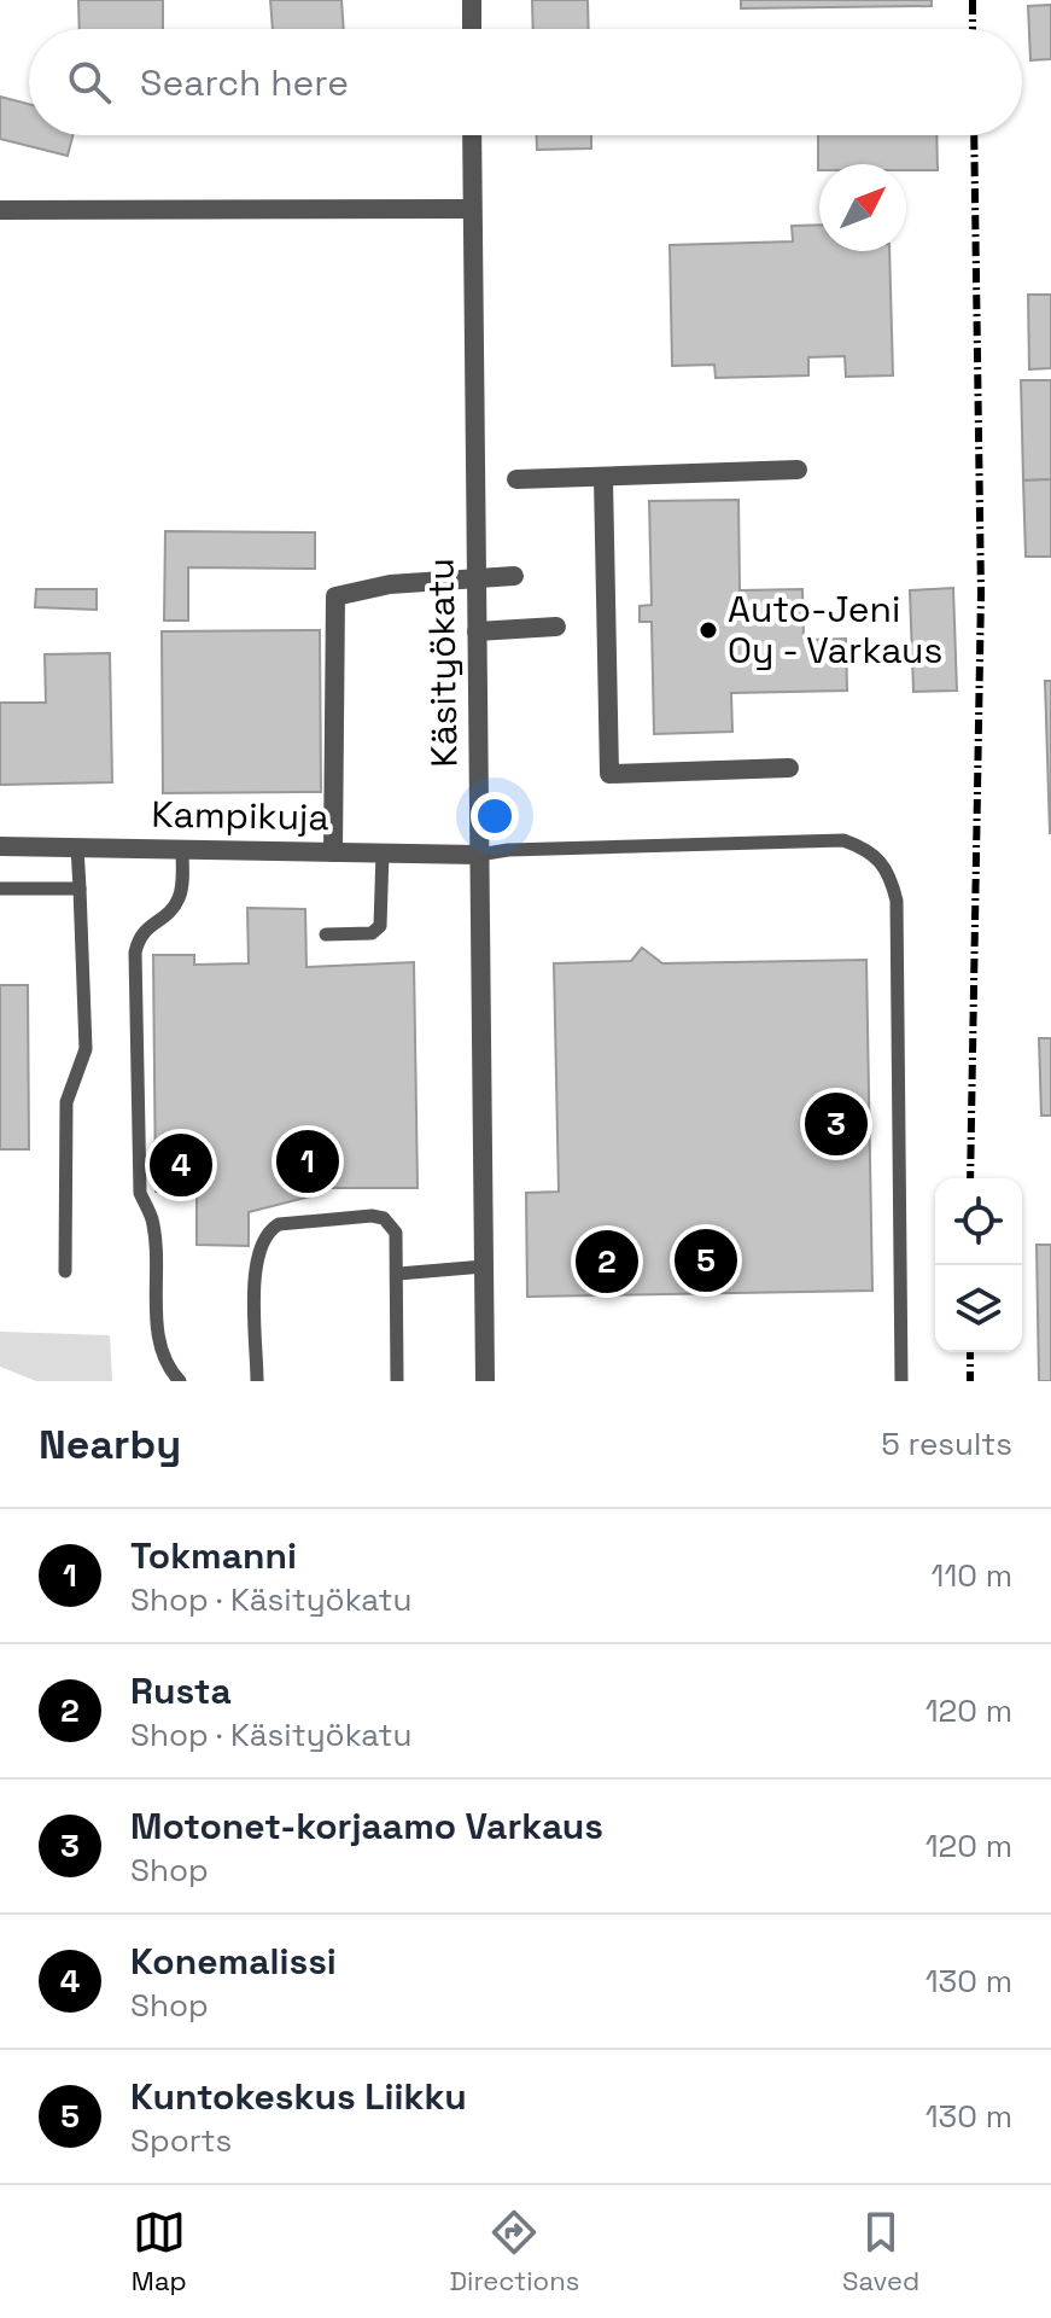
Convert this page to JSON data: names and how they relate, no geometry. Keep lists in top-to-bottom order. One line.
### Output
{"streets":{"street":["Käsityökatu","Kampikuja"]},"crossings":[["Käsityökatu","Kampikuja"]],"places":["Auto-Jeni Oy - Varkaus"],"north":"top right","page":{"search":"Search here","pins":["3","1","4","5","2"],"heading":["Nearby","5 results"],"list":[{"mark":"1","name":"Tokmanni","note":"Shop · Käsityökatu","value":"110 m"},{"mark":"2","name":"Rusta","note":"Shop · Käsityökatu","value":"120 m"},{"mark":"3","name":"Motonet-korjaamo Varkaus","note":"Shop","value":"120 m"},{"mark":"4","name":"Konemalissi","note":"Shop","value":"130 m"},{"mark":"5","name":"Kuntokeskus Liikku","note":"Sports","value":"130 m"}],"nav":["Map","Directions","Saved"]}}
